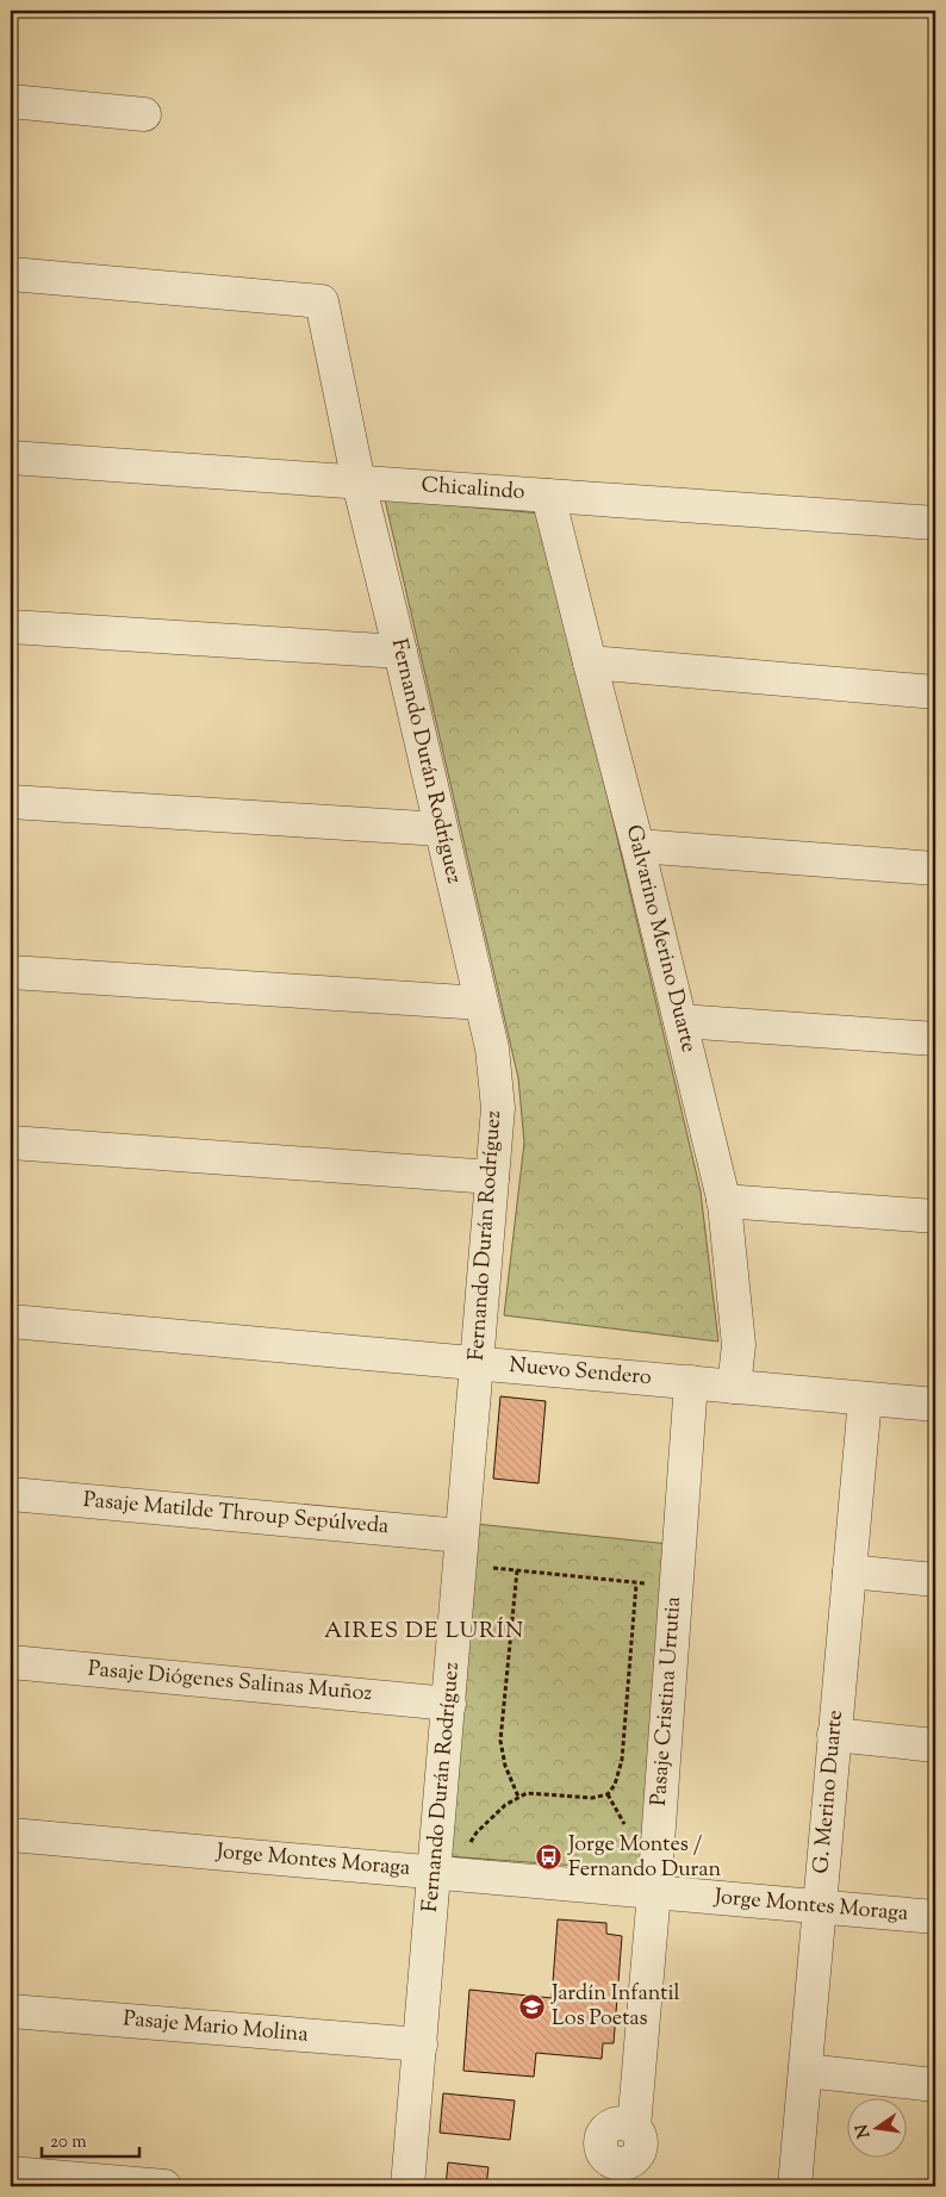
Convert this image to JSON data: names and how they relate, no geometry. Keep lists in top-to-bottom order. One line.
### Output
{"streets":{"street":["Chicalindo","Fernando Durán Rodríguez","Galvarino Merino Duarte","Nuevo Sendero","Pasaje Matilde Throup Sepúlveda","Pasaje Diógenes Salinas Muñoz","Pasaje Cristina Urrutia","G. Merino Duarte","Jorge Montes Moraga","Pasaje Mario Molina"]},"crossings":[["Chicalindo","Fernando Durán Rodríguez"],["Chicalindo","Galvarino Merino Duarte"],["Fernando Durán Rodríguez","Nuevo Sendero"],["Fernando Durán Rodríguez","Pasaje Matilde Throup Sepúlveda"],["Fernando Durán Rodríguez","Pasaje Diógenes Salinas Muñoz"],["Fernando Durán Rodríguez","Jorge Montes Moraga"],["Fernando Durán Rodríguez","Pasaje Mario Molina"],["Galvarino Merino Duarte","Nuevo Sendero"],["Nuevo Sendero","Pasaje Cristina Urrutia"],["Nuevo Sendero","G. Merino Duarte"],["Pasaje Cristina Urrutia","Jorge Montes Moraga"],["G. Merino Duarte","Jorge Montes Moraga"]],"districts":["AIRES DE LURÍN"],"places":{"bus stop":["Jorge Montes / Fernando Duran"],"school or university":["Jardín Infantil Los Poetas"]},"scale_bar":"20 m","north":"left"}
